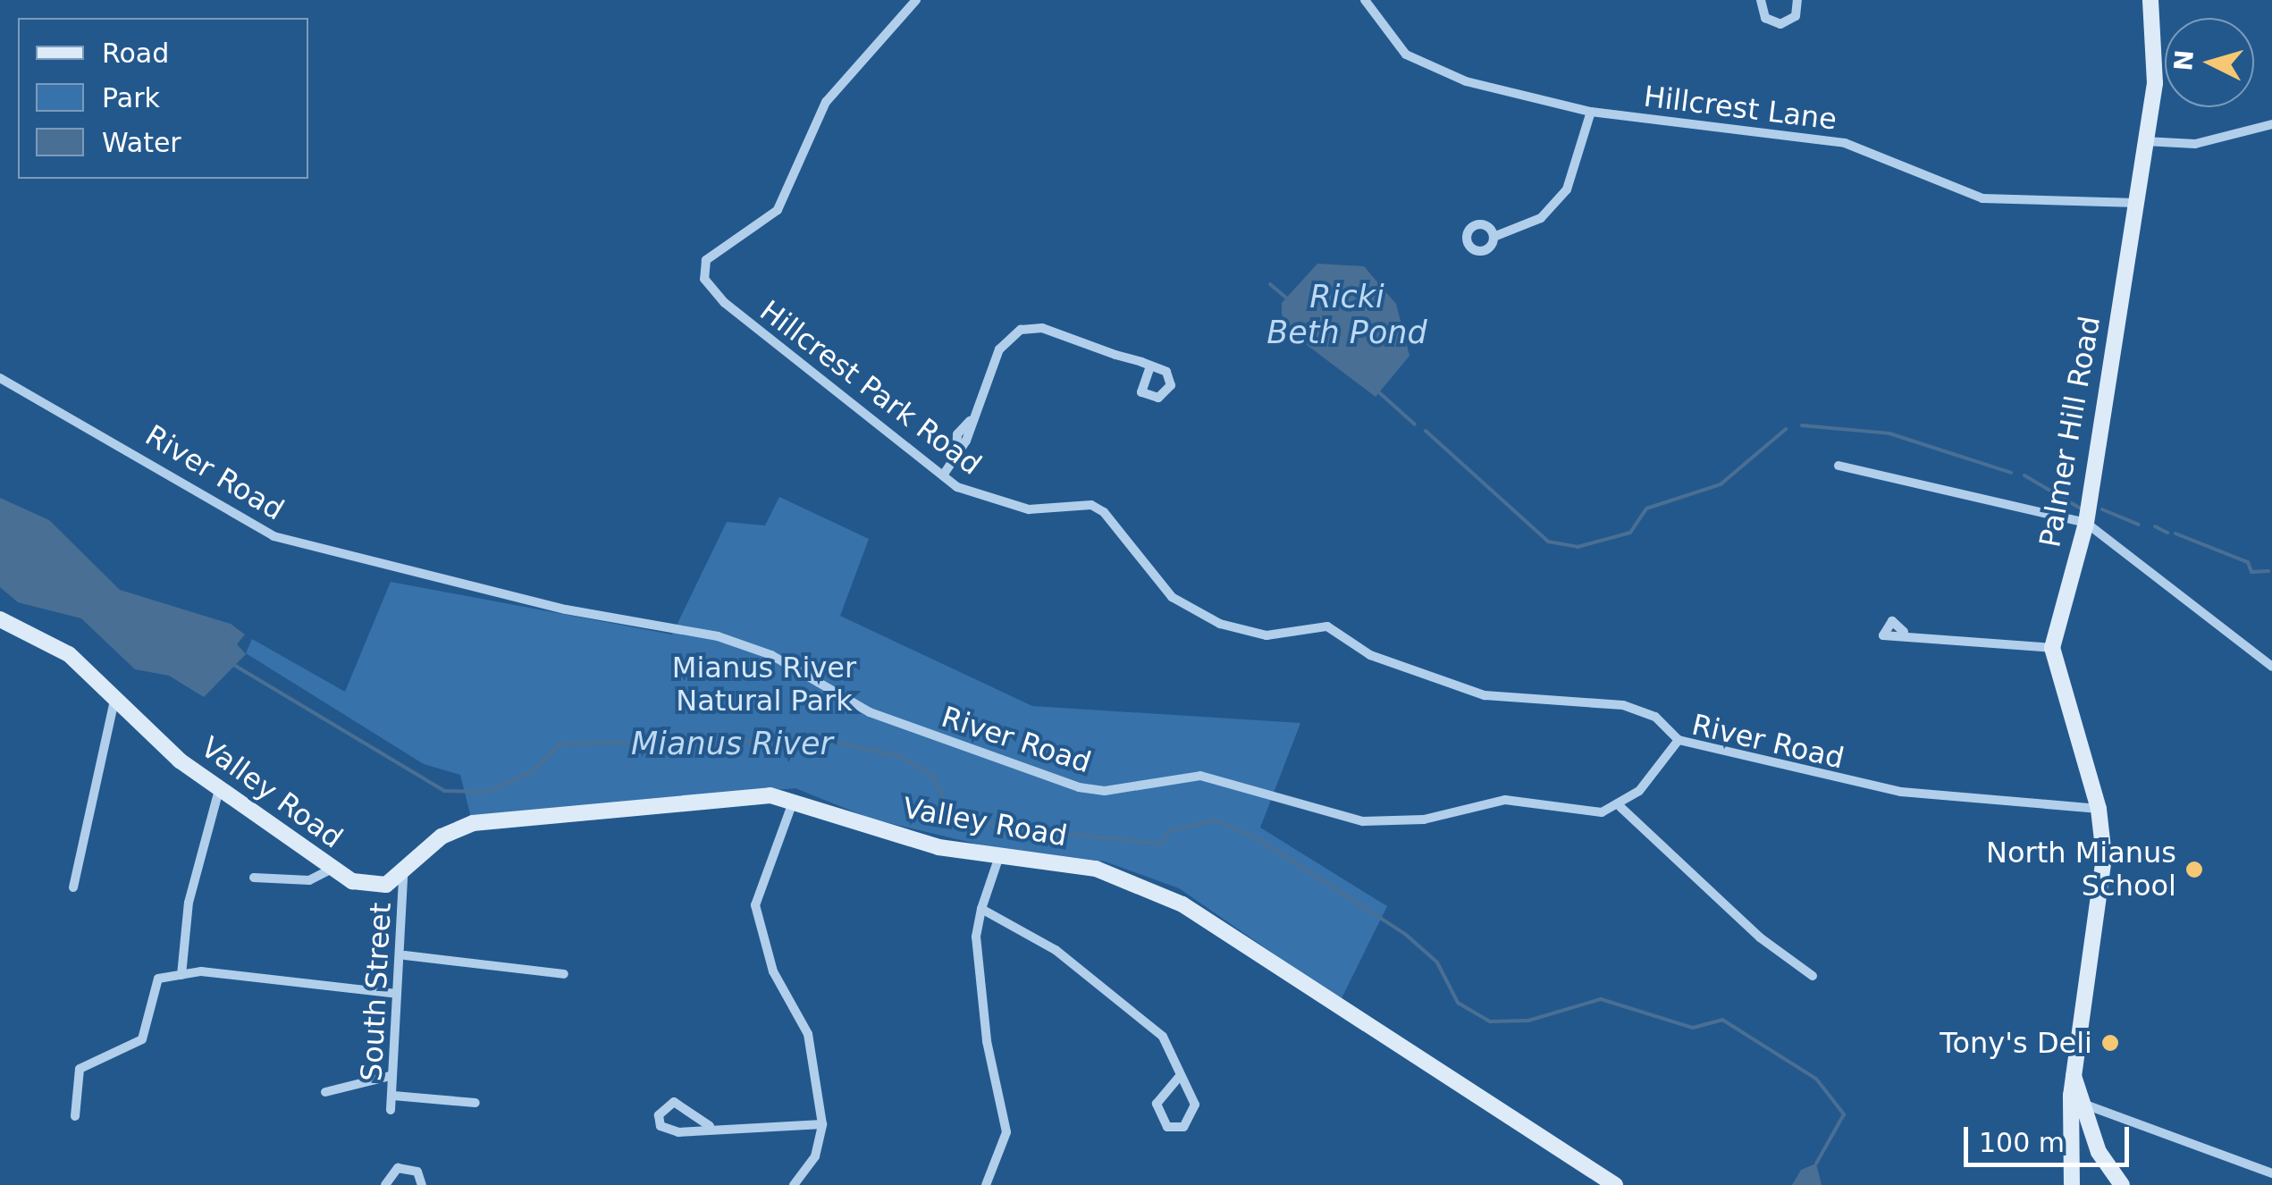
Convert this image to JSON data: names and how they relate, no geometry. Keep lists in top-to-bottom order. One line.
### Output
{"streets":{"street":["Hillcrest Lane","Hillcrest Park Road","Palmer Hill Road","River Road","Valley Road","South Street"]},"crossings":[["Hillcrest Lane","Palmer Hill Road"],["Hillcrest Park Road","River Road"],["Valley Road","South Street"]],"water":["Ricki Beth Pond","Mianus River"],"parks":["Mianus River Natural Park"],"places":["North Mianus School","Tony's Deli"],"legend":["Road","Park","Water"],"scale_bar":"100 m","north":"left"}
